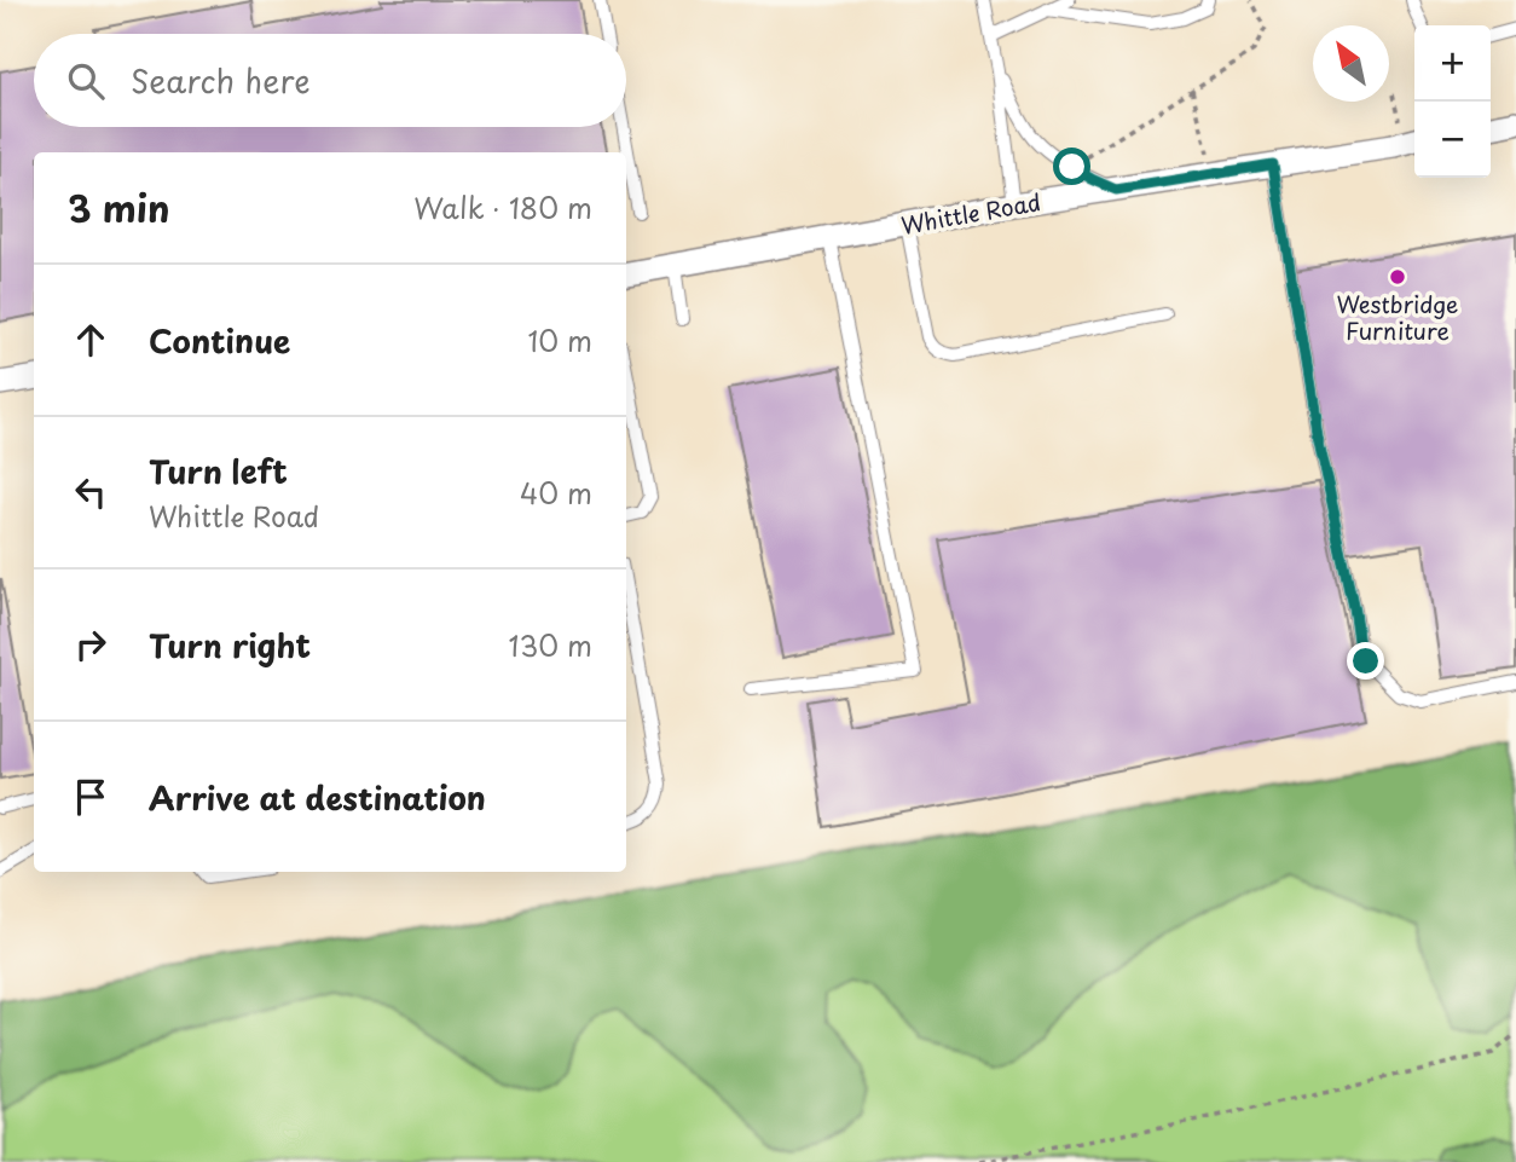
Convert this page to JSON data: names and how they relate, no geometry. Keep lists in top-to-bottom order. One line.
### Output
{"streets":{"street":["Whittle Road"]},"places":["Westbridge Furniture"],"north":"top left","page":{"map_buttons":["+","−"],"search":"Search here","heading":["3 min","Walk · 180 m"],"list":[["Continue","10 m"],["Turn left","Whittle Road","40 m"],["Turn right","130 m"],"Arrive at destination"]}}
